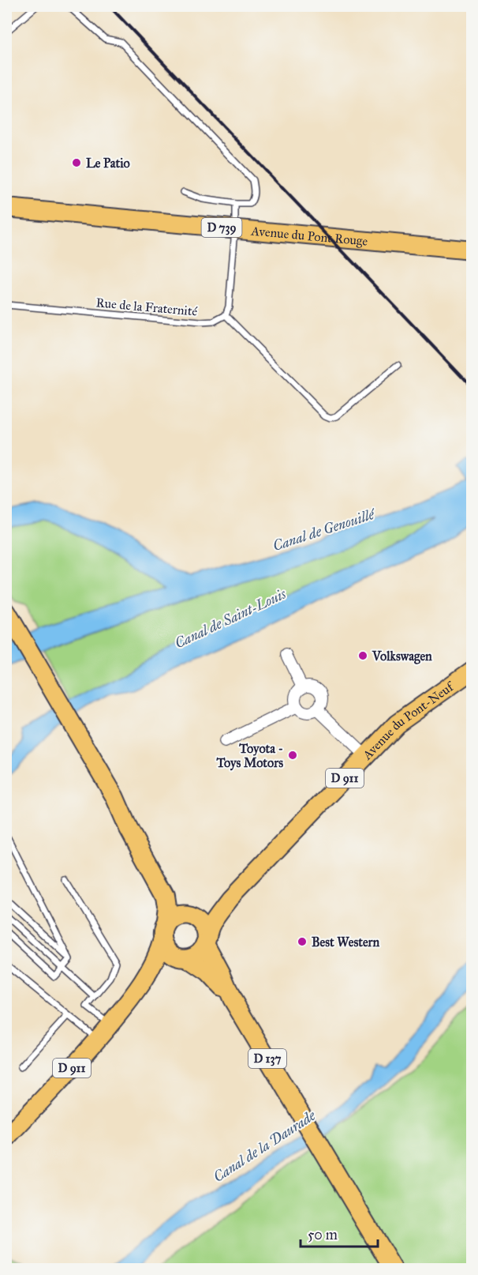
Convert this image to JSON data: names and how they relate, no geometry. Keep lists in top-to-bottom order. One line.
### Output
{"streets":{"main road":["D 739","Avenue du Pont Rouge","Avenue du Pont-Neuf","D 911","D 137"],"lane":["Rue de la Fraternité"]},"crossings":[["Avenue du Pont-Neuf","D 911"],["D 911","D 137"]],"water":["Canal de Genouillé","Canal de Saint-Louis","Canal de la Daurade"],"places":["Le Patio","Volkswagen","Toyota - Toys Motors","Best Western"],"scale_bar":"50 m"}
